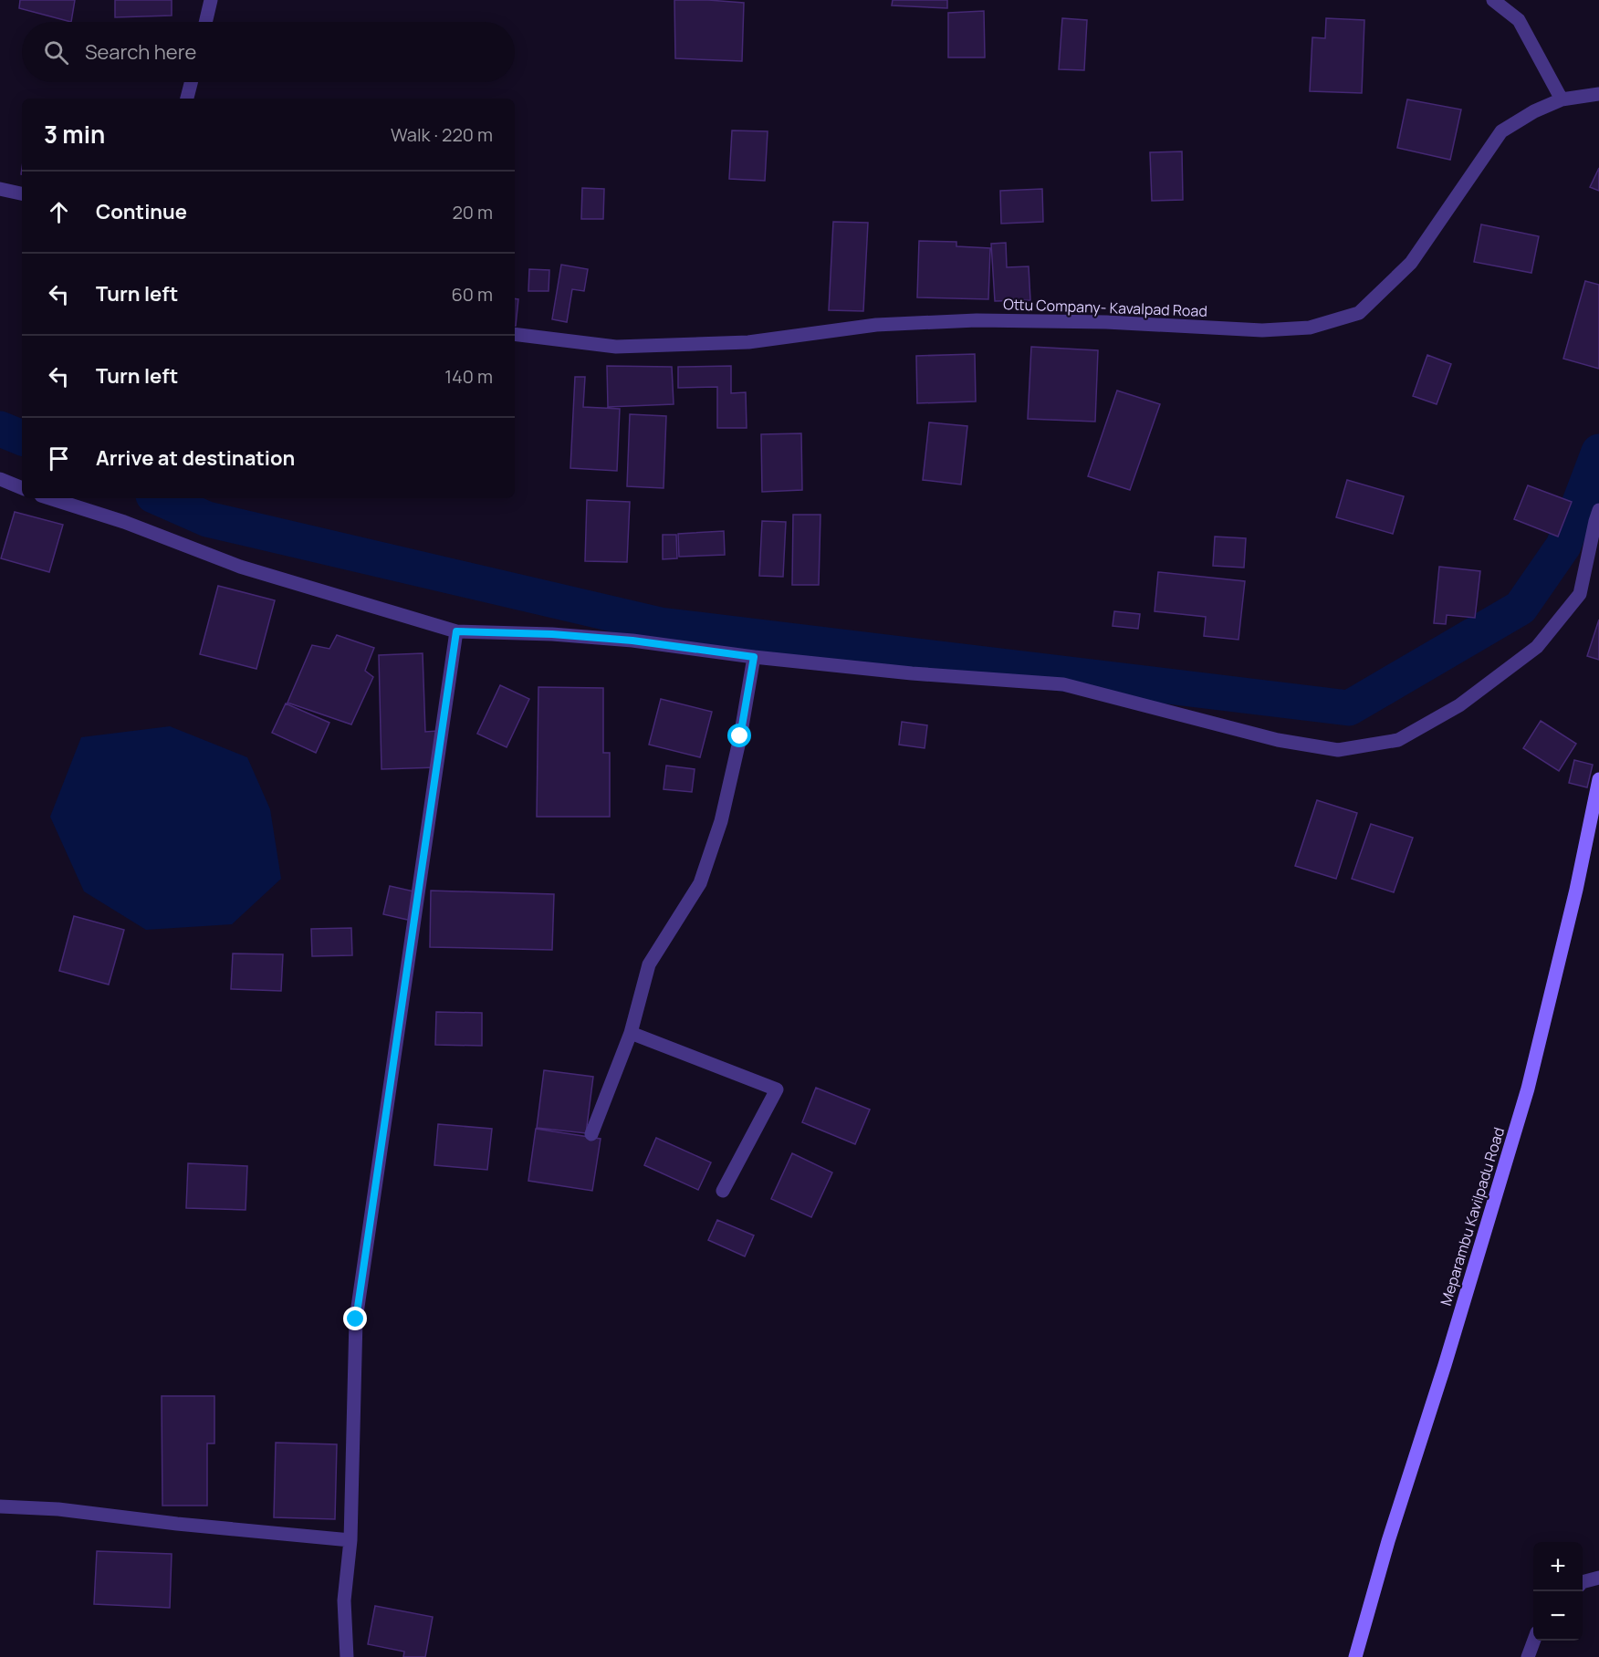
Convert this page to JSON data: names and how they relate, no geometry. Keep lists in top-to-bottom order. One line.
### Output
{"streets":{"main road":["Meparambu Kavilpadu Road"],"street":["Ottu Company- Kavalpad Road"]},"page":{"search":"Search here","heading":["3 min","Walk · 220 m"],"list":[["Continue","20 m"],["Turn left","60 m"],["Turn left","140 m"],"Arrive at destination"],"map_buttons":["+","−"]}}
